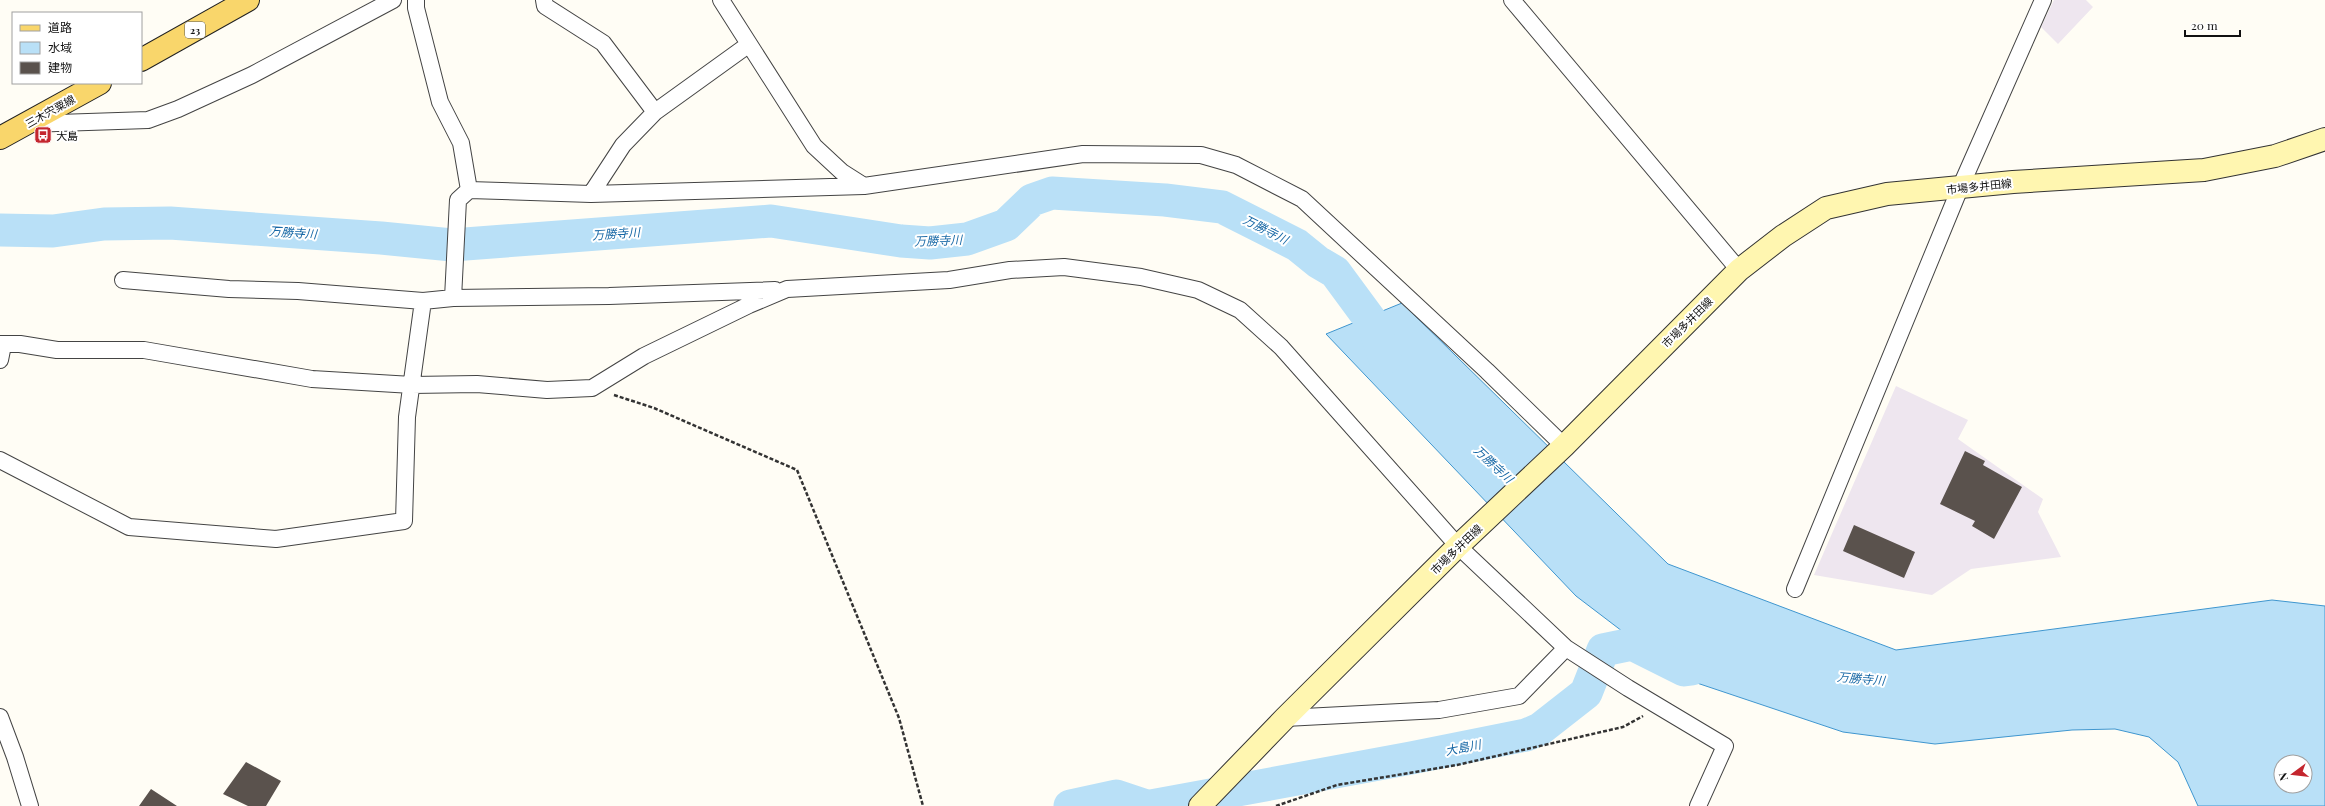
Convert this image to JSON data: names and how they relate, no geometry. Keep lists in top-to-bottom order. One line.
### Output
{"streets":{"main road":["23","三木宍粟線","市場多井田線"]},"water":["万勝寺川","大島川"],"places":{"bus stop":["大島"]},"legend":["道路","水域","建物"],"scale_bar":"20 m","north":"left"}
